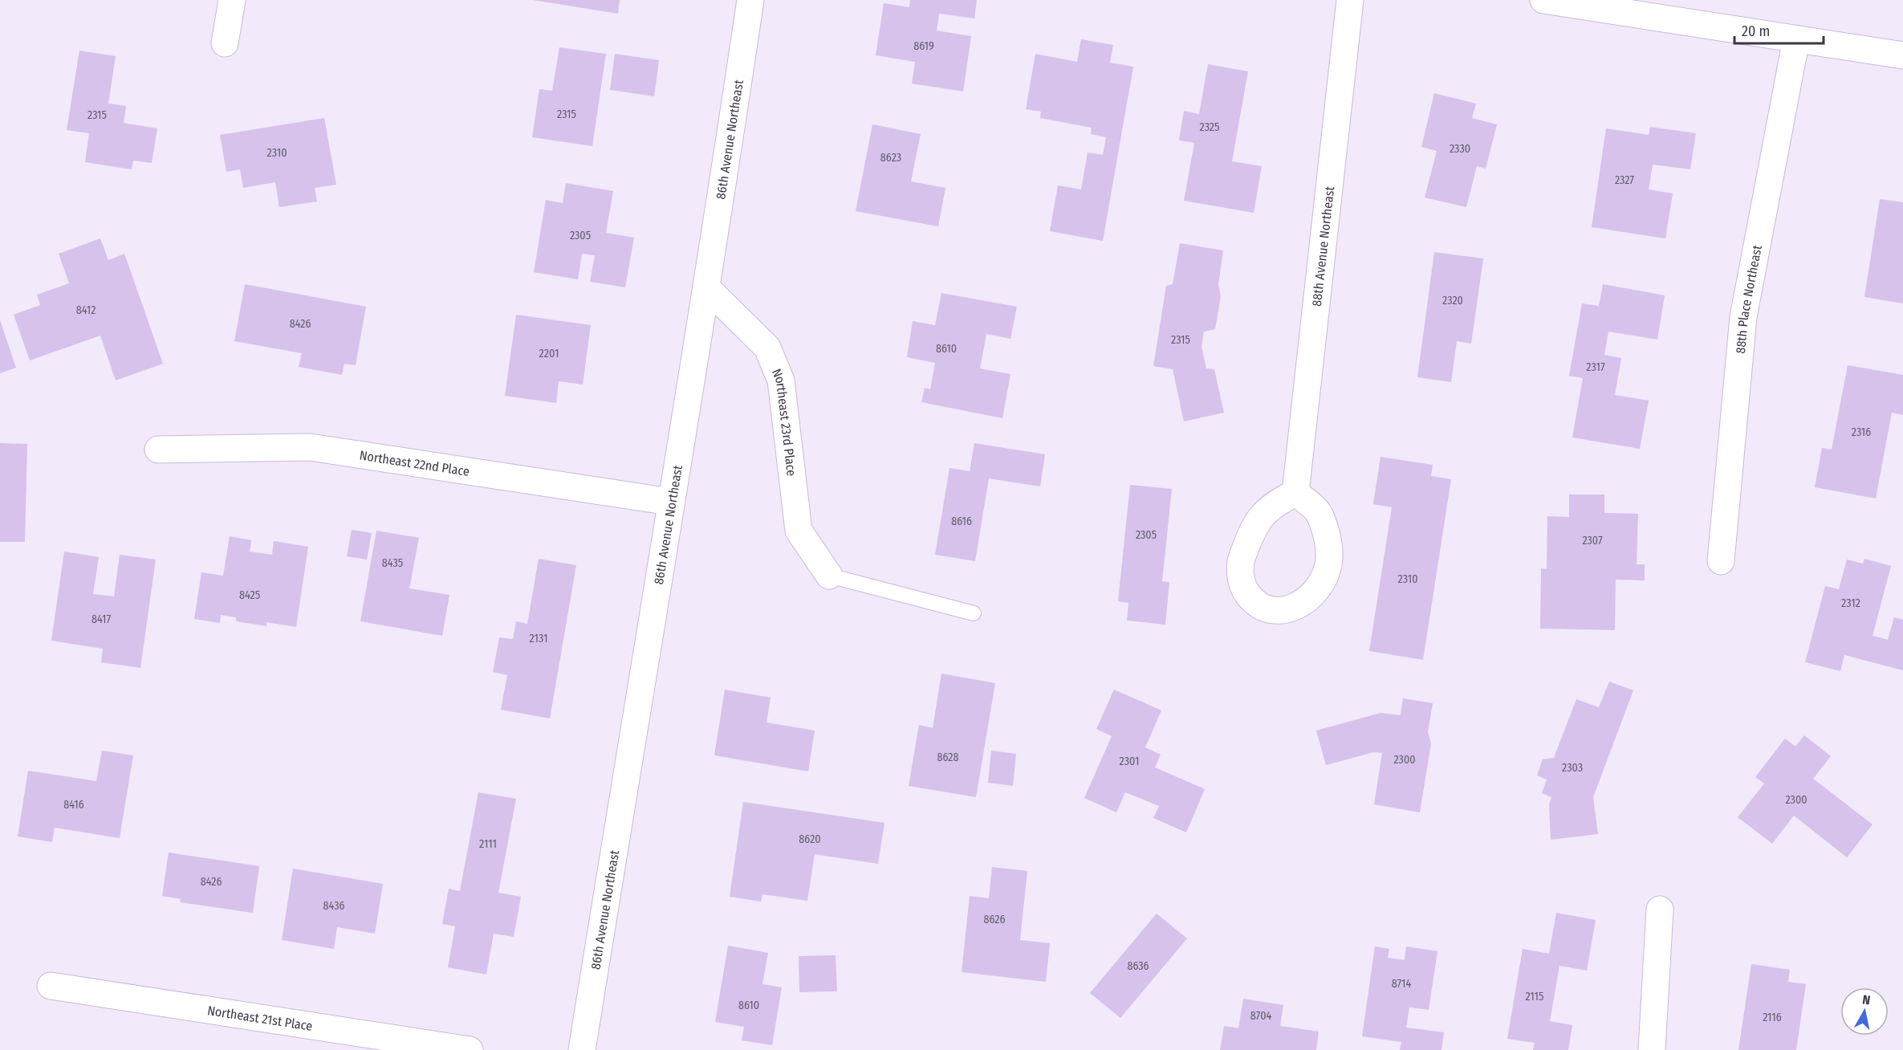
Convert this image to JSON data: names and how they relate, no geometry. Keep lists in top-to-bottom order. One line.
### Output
{"streets":{"street":["86th Avenue Northeast","88th Avenue Northeast","88th Place Northeast","Northeast 23rd Place","Northeast 22nd Place","Northeast 21st Place"]},"crossings":[["86th Avenue Northeast","Northeast 23rd Place"],["86th Avenue Northeast","Northeast 22nd Place"]],"house_numbers":["8619","2315","2315","2325","2330","2310","8623","2327","2305","2320","8412","8426","2315","8610","2201","2317","2316","8616","2305","2307","8435","2310","8425","2312","8417","2131","8628","2300","2301","2303","2300","8416","8620","2111","8426","8436","8626","8636","8714","2115","8610","8704","2116"],"scale_bar":"20 m","north":"top"}
